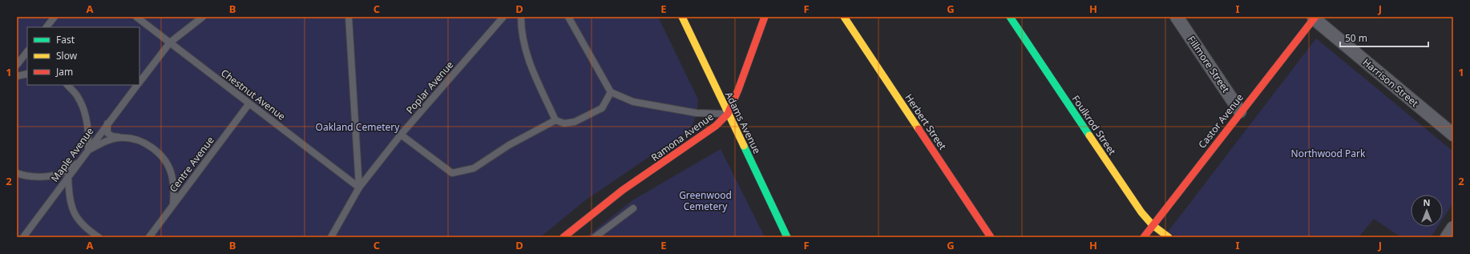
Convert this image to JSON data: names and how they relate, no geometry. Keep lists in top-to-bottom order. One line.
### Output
{"streets":{"street":["Fillmore Street","Harrison Street","Castor Avenue","Herbert Street","Adams Avenue","Foulkrod Street","Ramona Avenue"],"lane":["Poplar Avenue","Chestnut Avenue","Maple Avenue","Centre Avenue"]},"crossings":[["Fillmore Street","Castor Avenue"],["Harrison Street","Castor Avenue"],["Poplar Avenue","Chestnut Avenue"],["Chestnut Avenue","Maple Avenue"],["Chestnut Avenue","Centre Avenue"],["Castor Avenue","Foulkrod Street"],["Adams Avenue","Ramona Avenue"]],"parks":["Oakland Cemetery","Northwood Park","Greenwood Cemetery"],"legend":["Fast","Slow","Jam"],"scale_bar":"50 m","north":"top","grid":{"columns":["A","B","C","D","E","F","G","H","I","J"],"rows":["1","2"]}}
